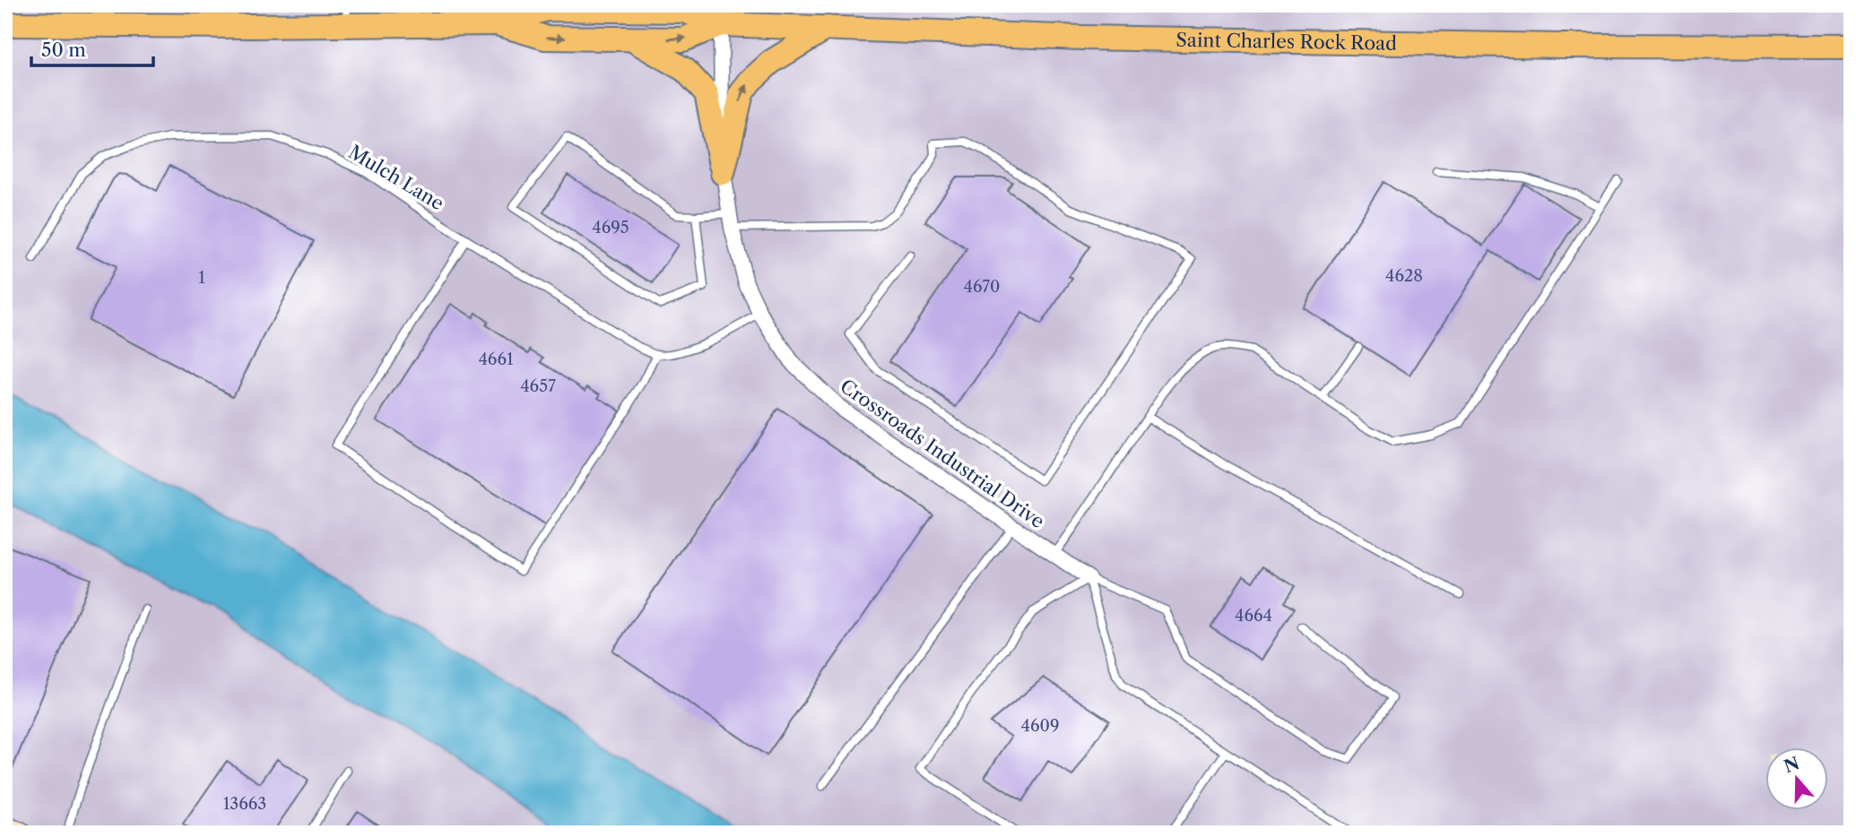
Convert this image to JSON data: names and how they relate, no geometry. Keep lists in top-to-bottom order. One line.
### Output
{"streets":{"main road":["Saint Charles Rock Road"],"street":["Crossroads Industrial Drive"],"lane":["Mulch Lane"]},"crossings":[["Saint Charles Rock Road","Crossroads Industrial Drive"]],"house_numbers":["4695","4628","1","4670","4661","4657","4664","4609","13663"],"scale_bar":"50 m","north":"top"}
